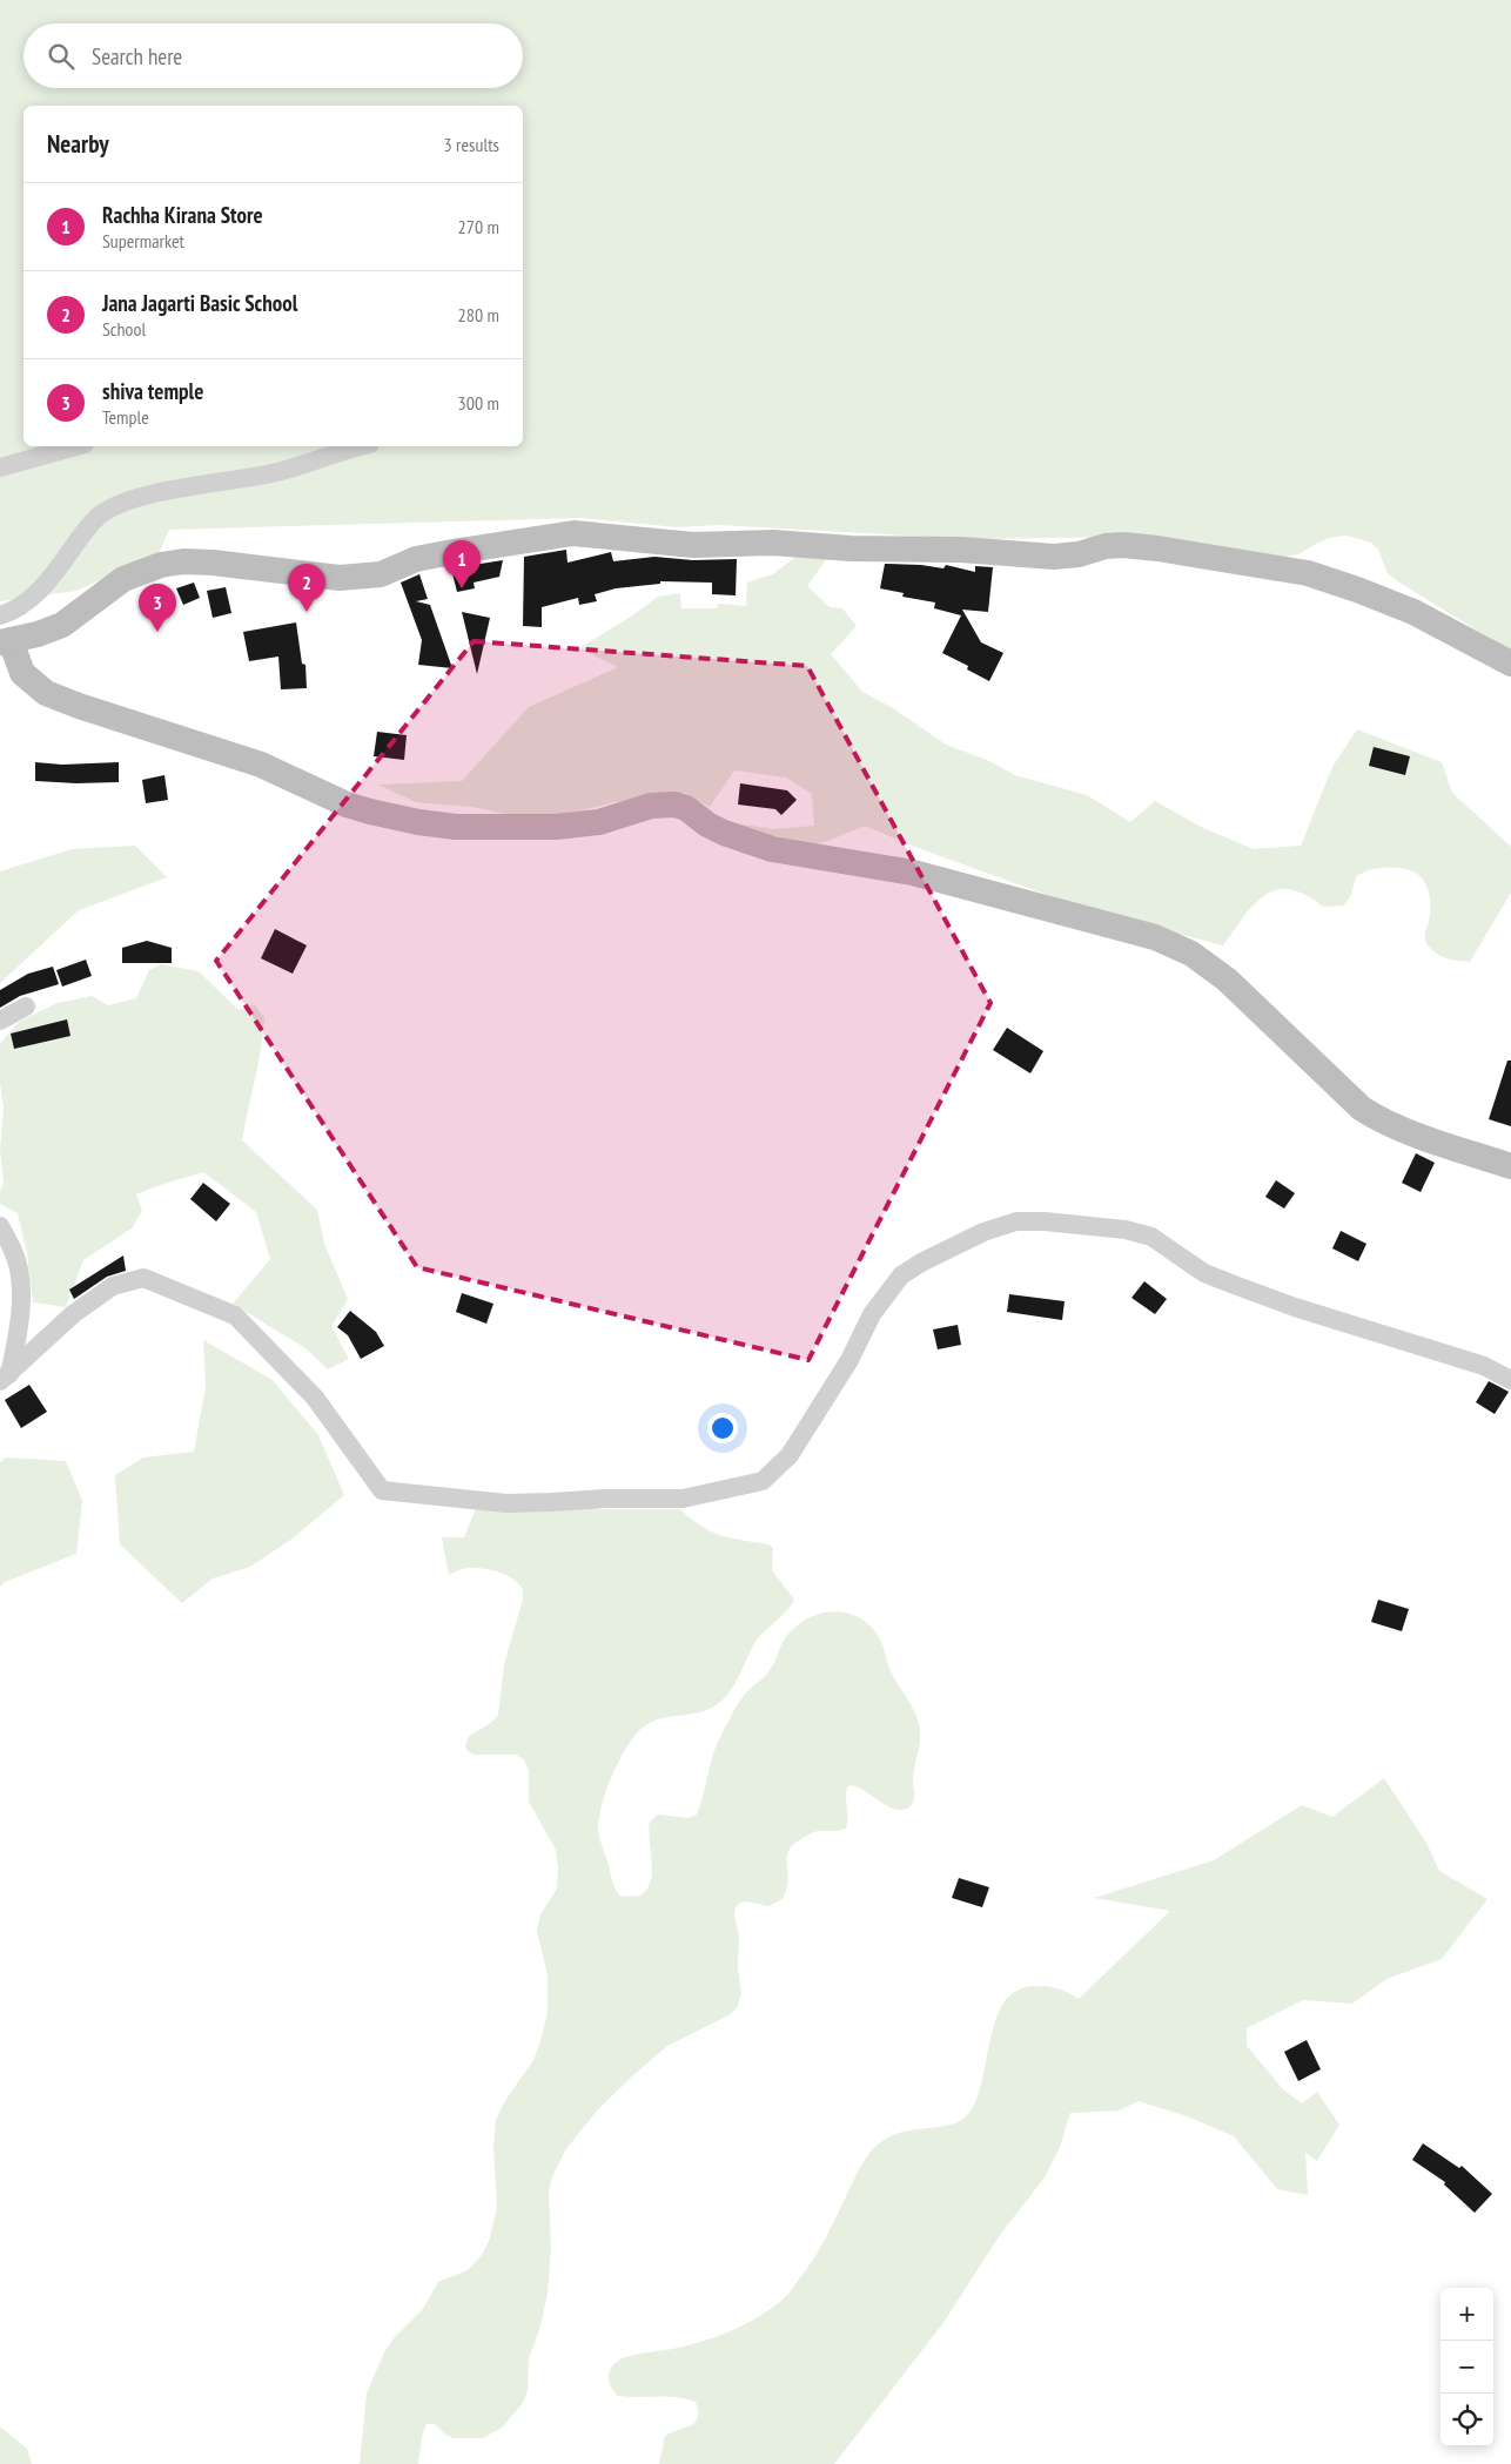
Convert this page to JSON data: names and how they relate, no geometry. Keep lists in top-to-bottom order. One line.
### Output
{"page":{"search":"Search here","heading":["Nearby","3 results"],"list":[{"mark":"1","name":"Rachha Kirana Store","note":"Supermarket","value":"270 m"},{"mark":"2","name":"Jana Jagarti Basic School","note":"School","value":"280 m"},{"mark":"3","name":"shiva temple","note":"Temple","value":"300 m"}],"pins":["1","2","3"],"map_buttons":["+","−"]}}
